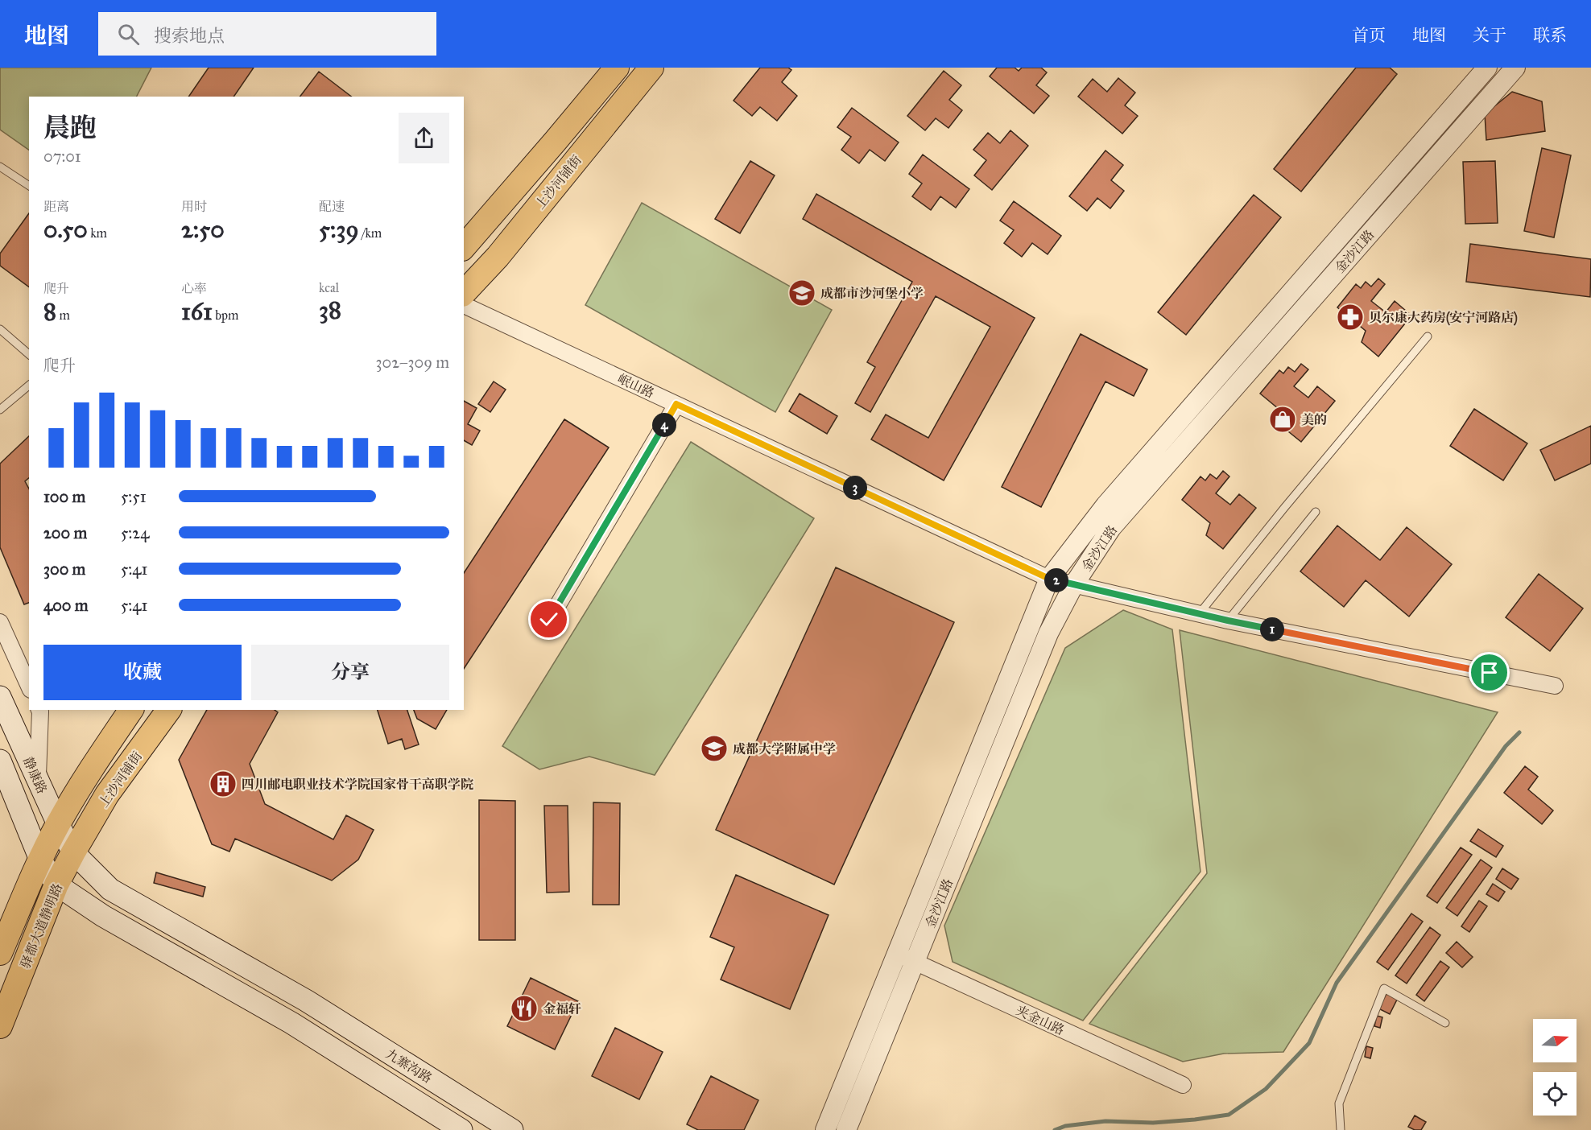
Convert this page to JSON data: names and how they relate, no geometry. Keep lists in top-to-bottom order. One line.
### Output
{"streets":{"main road":["上沙河铺街","静康路","驿都大道静明路","九寨沟路"],"street":["金沙江路","岷山路","夹金山路"]},"crossings":[["上沙河铺街","静康路"],["上沙河铺街","驿都大道静明路"],["金沙江路","岷山路"],["金沙江路","夹金山路"],["静康路","驿都大道静明路"],["静康路","九寨沟路"]],"places":{"school or university":["成都市沙河堡小学","成都大学附属中学"],"pharmacy":["贝尔康大药房(安宁河路店)"],"shop":["美的"],"building":["四川邮电职业技术学院国家骨干高职学院"],"restaurant":["金福轩"]},"north":"right","page":{"header":"地图","search":"搜索地点","nav":["首页","地图","关于","联系"],"heading":["晨跑","07:01"],"stats":[["距离","0.50 km"],["用时","2:50"],["配速","5:39 /km"],["爬升","8 m"],["心率","161 bpm"],["kcal","38"]],"chart":["爬升","302–309 m"],"pins":["4","3","2","1"],"list":[{"name":"100 m","note":"5:51"},{"name":"200 m","note":"5:24"},{"name":"300 m","note":"5:41"},{"name":"400 m","note":"5:41"}],"buttons":["收藏","分享"]}}
